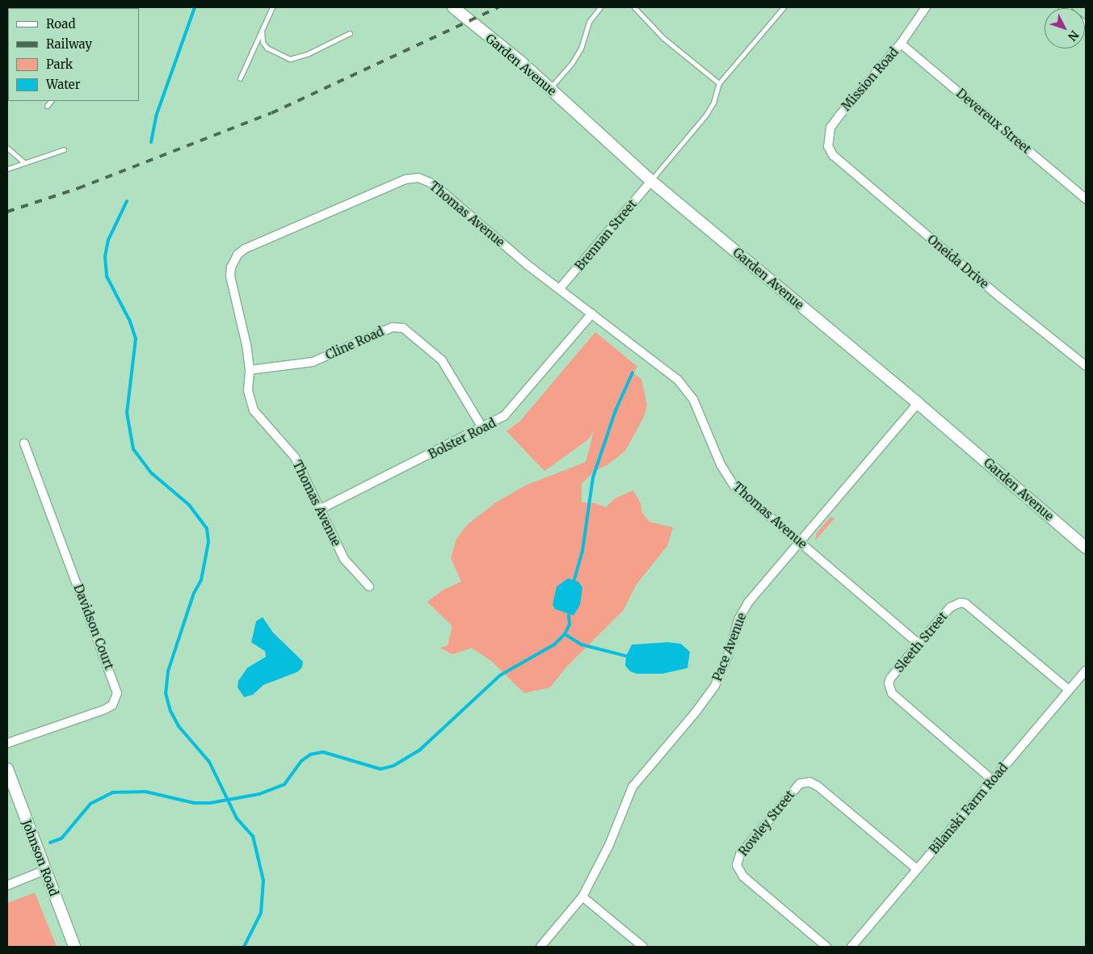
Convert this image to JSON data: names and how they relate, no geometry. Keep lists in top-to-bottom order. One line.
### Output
{"streets":{"street":["Garden Avenue","Mission Road","Devereux Street","Thomas Avenue","Brennan Street","Oneida Drive","Cline Road","Bolster Road","Davidson Court","Sleeth Street","Pace Avenue","Bilanski Farm Road","Rowley Street","Johnson Road"]},"crossings":[["Garden Avenue","Brennan Street"],["Garden Avenue","Pace Avenue"],["Mission Road","Devereux Street"],["Mission Road","Oneida Drive"],["Thomas Avenue","Brennan Street"],["Thomas Avenue","Cline Road"],["Thomas Avenue","Bolster Road"],["Thomas Avenue","Sleeth Street"],["Thomas Avenue","Pace Avenue"],["Cline Road","Bolster Road"],["Sleeth Street","Bilanski Farm Road"],["Bilanski Farm Road","Rowley Street"]],"legend":["Road","Railway","Park","Water"],"north":"bottom right"}
